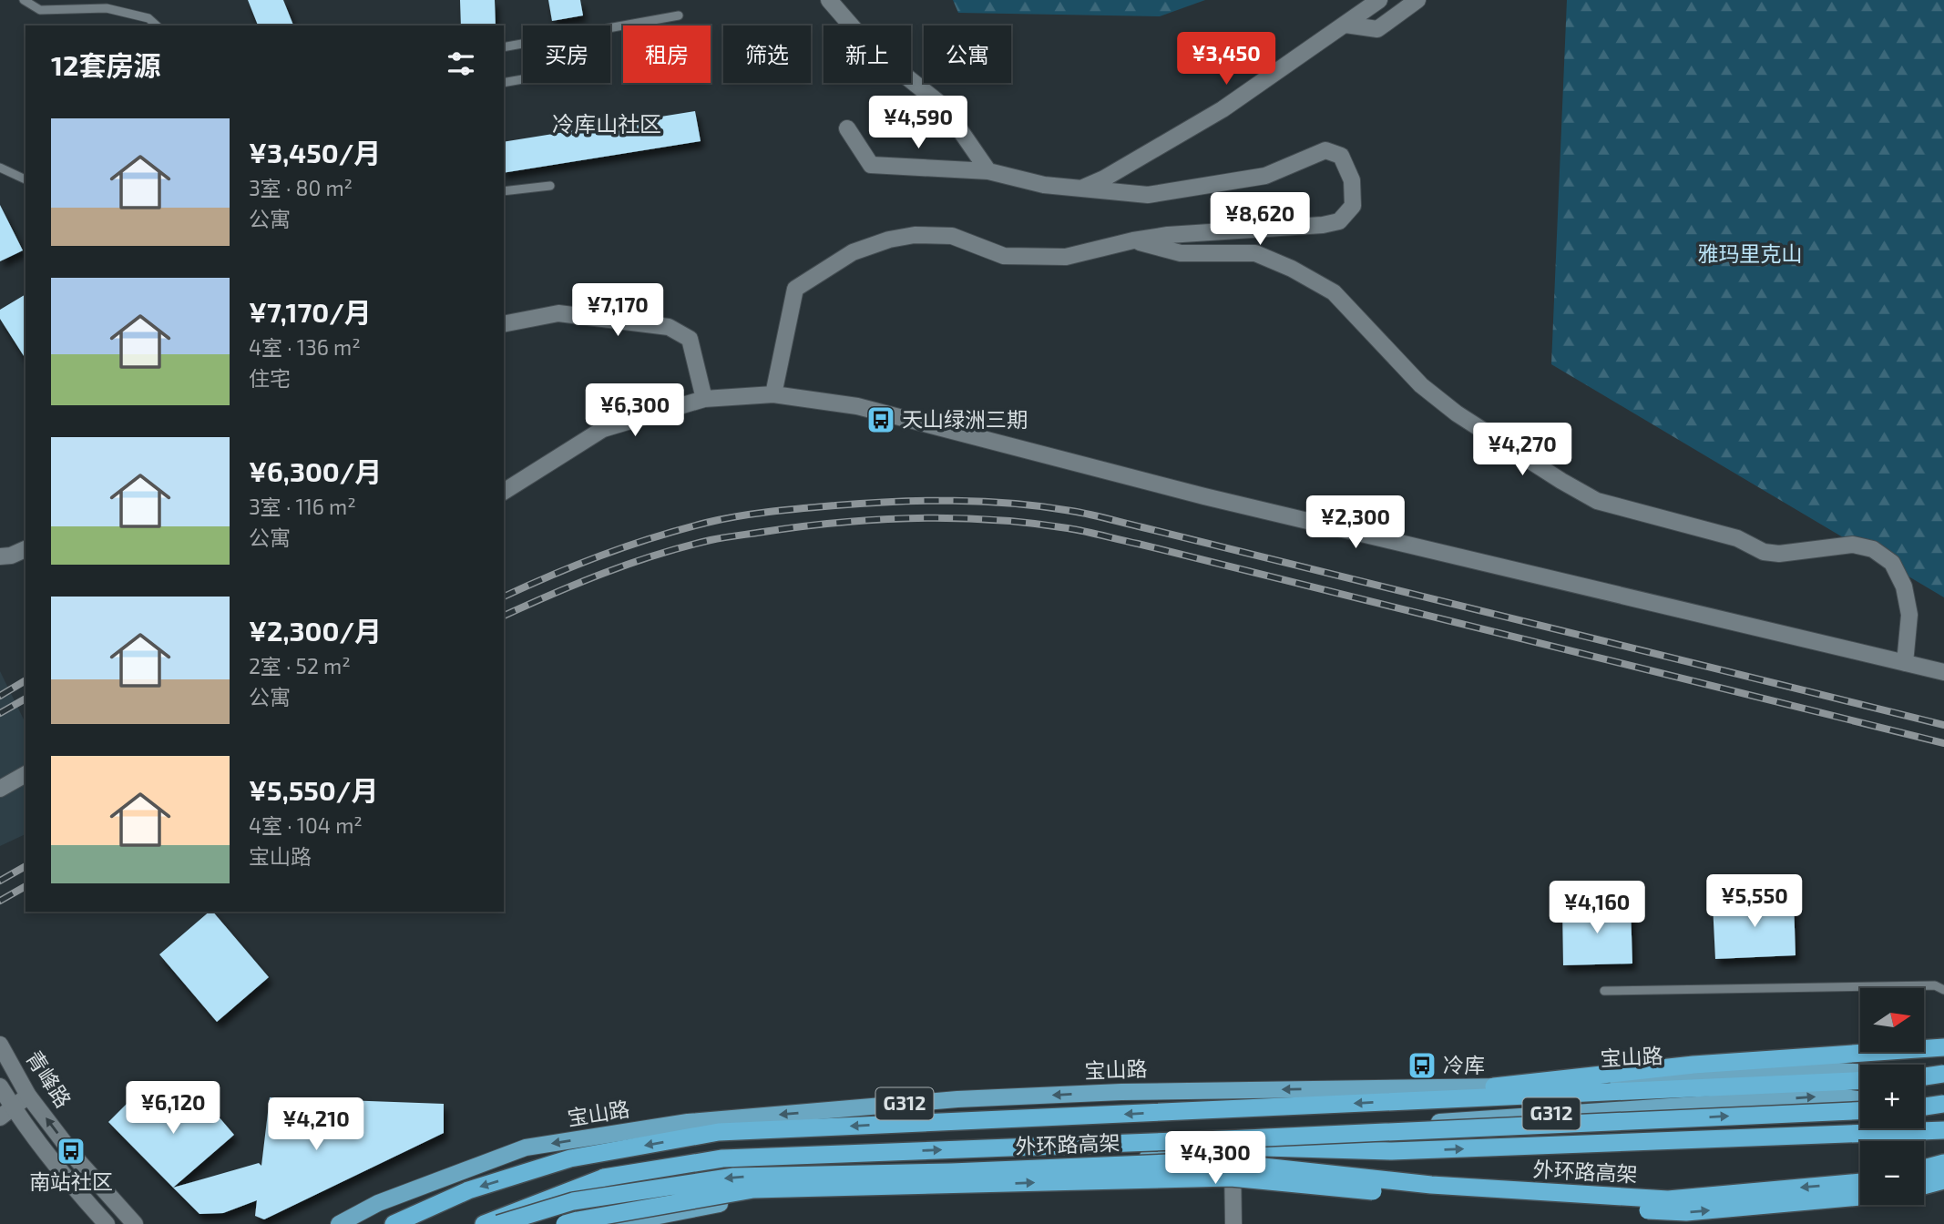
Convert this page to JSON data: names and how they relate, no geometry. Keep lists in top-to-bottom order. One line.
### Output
{"streets":{"highway":["外环路高架"],"main road":["宝山路","G312"],"street":["青峰路"]},"districts":["冷库山社区"],"parks":["雅玛里克山"],"places":{"bus stop":["天山绿洲三期","冷库","南站社区"]},"north":"right","page":{"chip":["买房","租房","筛选","新上","公寓"],"heading":"12套房源","price":["¥3,450","¥4,590","¥8,620","¥7,170","¥6,300","¥4,270","¥2,300","¥5,550","¥4,160","¥6,120","¥4,210","¥4,300"],"list":[{"name":"¥3,450/月","note":"3室 · 80 m² · 公寓"},{"name":"¥7,170/月","note":"4室 · 136 m² · 住宅"},{"name":"¥6,300/月","note":"3室 · 116 m² · 公寓"},{"name":"¥2,300/月","note":"2室 · 52 m² · 公寓"},{"name":"¥5,550/月","note":"4室 · 104 m² · 宝山路"}],"map_buttons":["+","−"]}}
